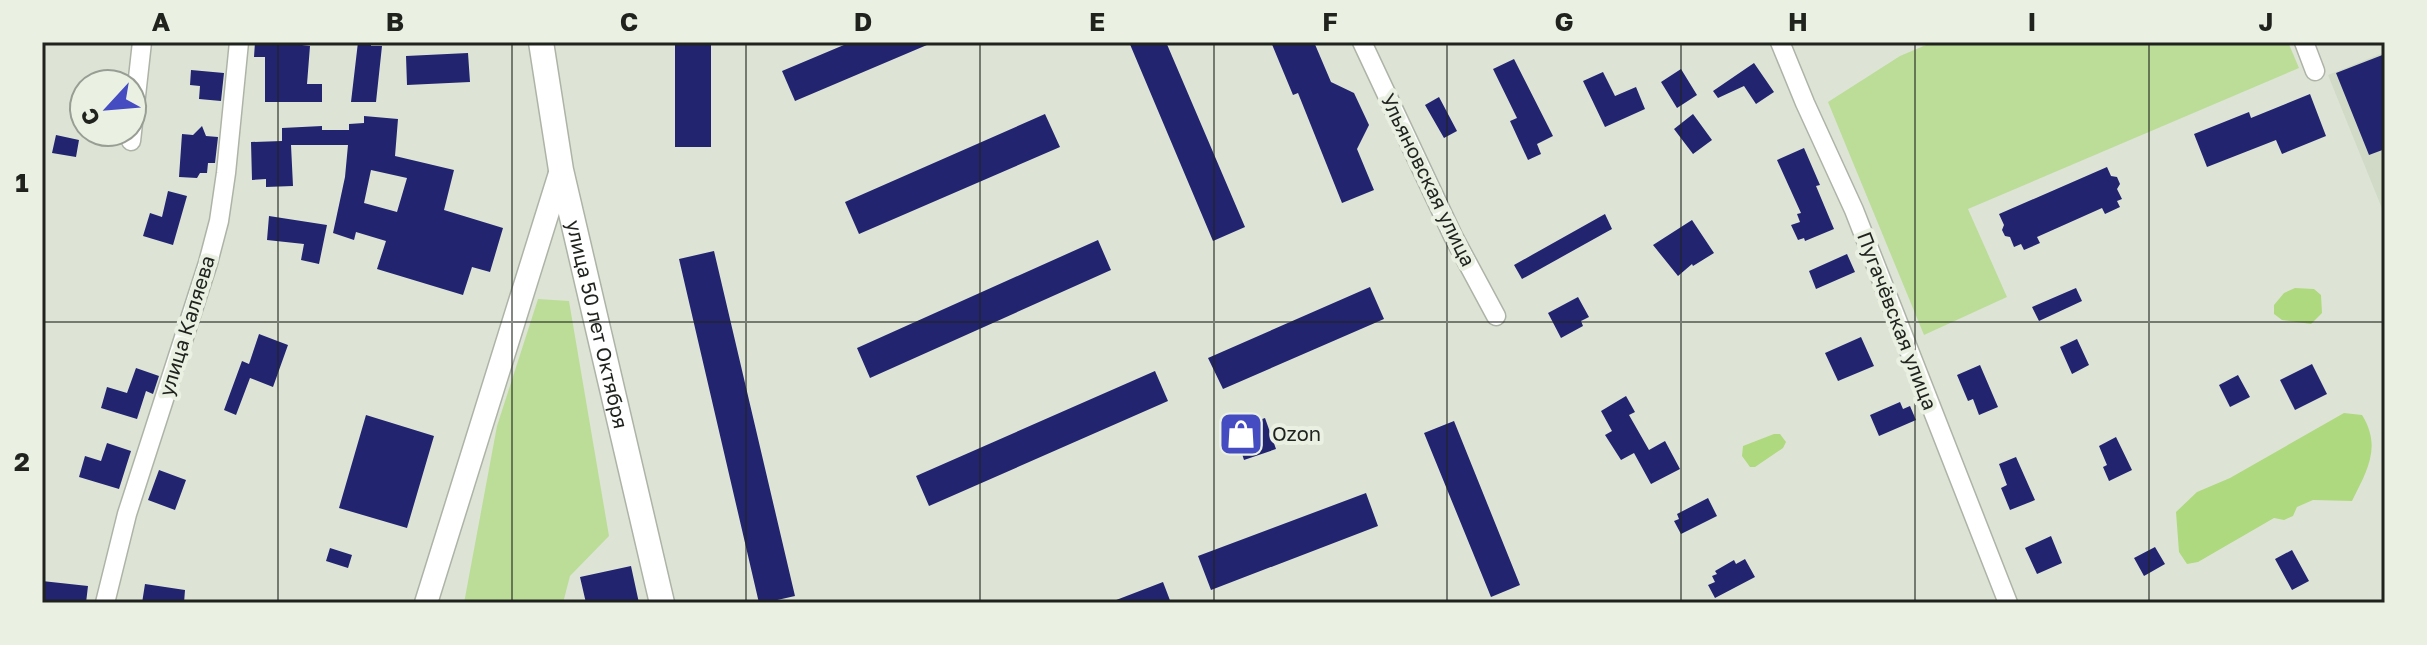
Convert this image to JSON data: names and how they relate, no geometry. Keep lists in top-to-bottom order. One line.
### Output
{"streets":{"main road":["улица 50 лет Октября"],"street":["Ульяновская улица","Пугачёвская улица","улица Каляева"]},"places":{"shop":["Ozon"]},"north":"bottom left","grid":{"columns":["A","B","C","D","E","F","G","H","I","J"],"rows":["1","2"]}}
